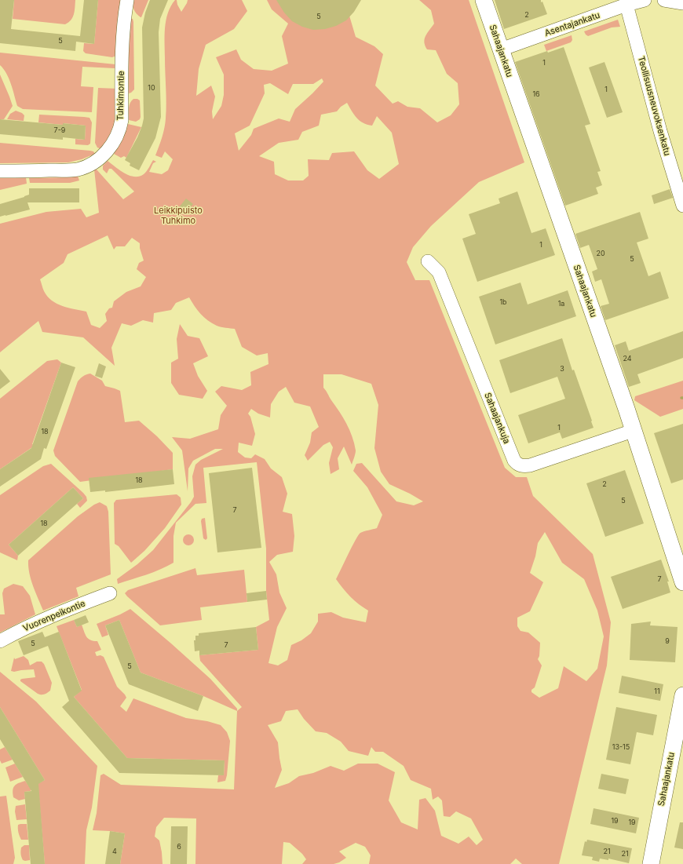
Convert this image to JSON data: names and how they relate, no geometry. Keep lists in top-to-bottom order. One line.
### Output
{"streets":{"main road":["Sahaajankatu"],"street":["Asentajankatu","Tuhkimontie","Teollisuusneuvoksenkatu","Sahaajankuja","Vuorenpeikontie"]},"crossings":[["Asentajankatu","Sahaajankatu"],["Asentajankatu","Teollisuusneuvoksenkatu"],["Sahaajankatu","Sahaajankuja"]],"parks":["Leikkipuisto Tuhkimo"],"house_numbers":["2","5","5","1","10","1","16","7-9","1","20","5","1b","1a","24","3","1","18","18","2","5","7","18","7","9","5","7","5","11","13-15","19","19","6","4","21","21"]}
